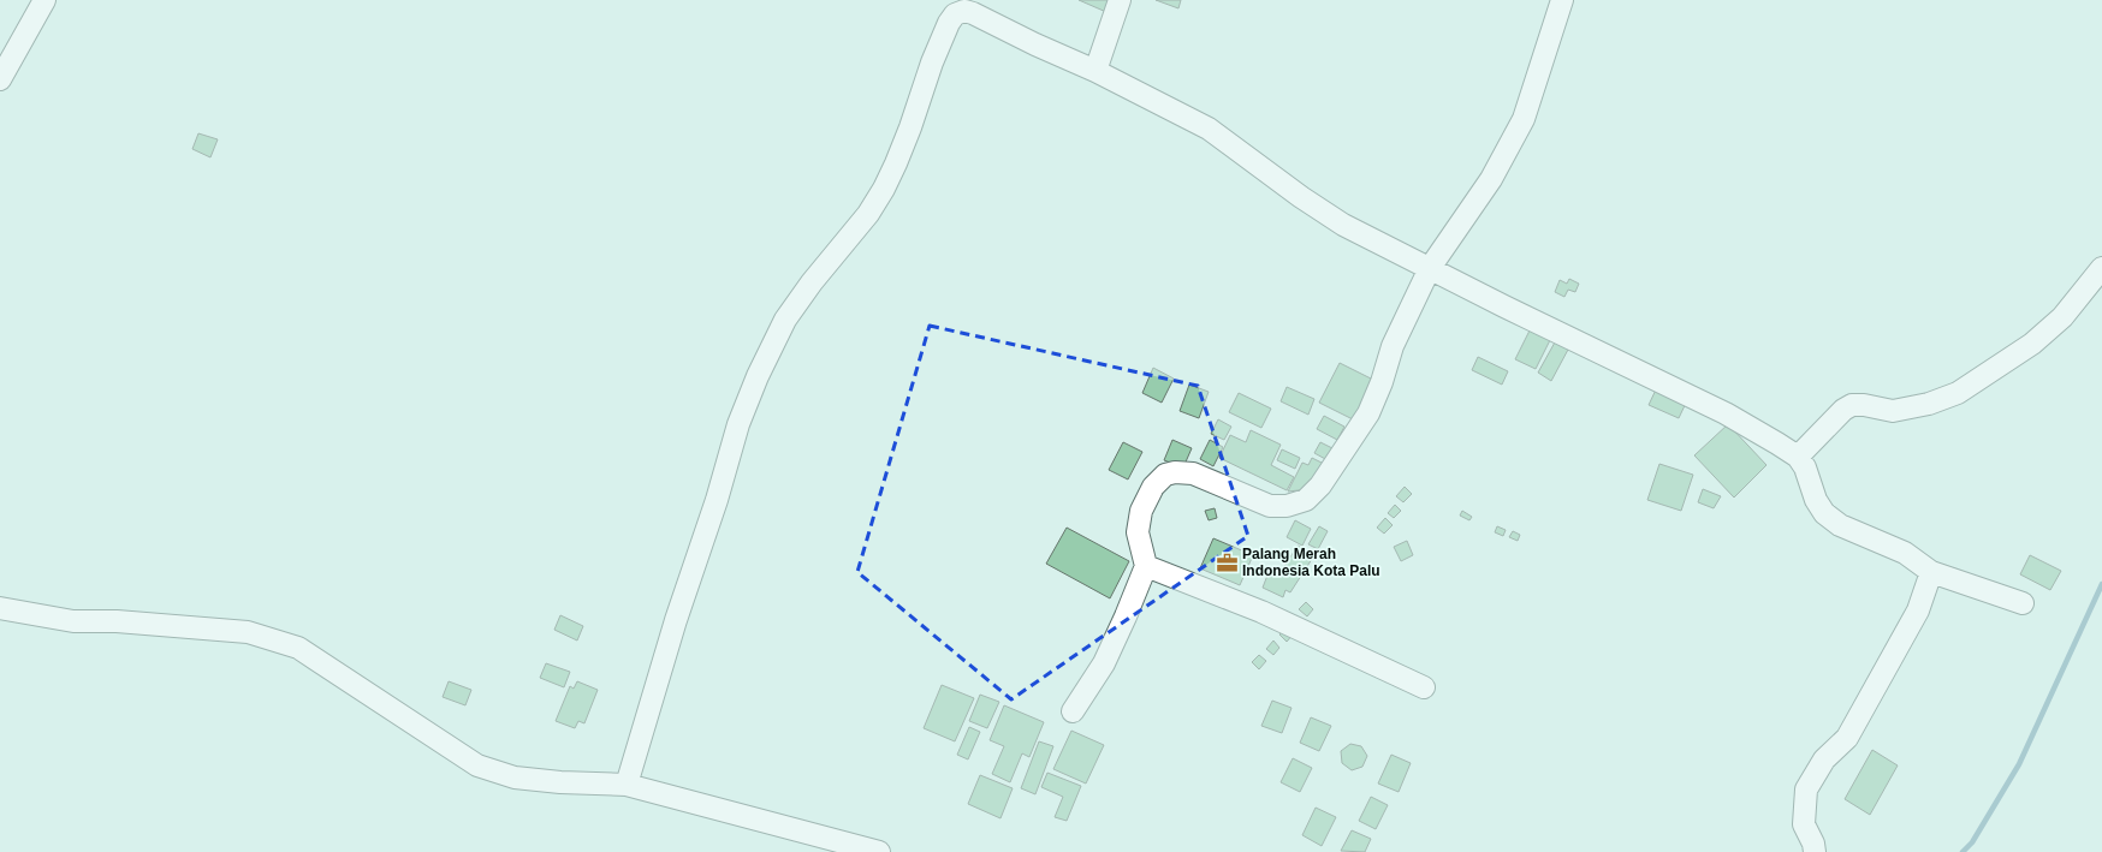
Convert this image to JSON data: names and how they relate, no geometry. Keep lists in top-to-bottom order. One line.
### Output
{"places":{"office":["Palang Merah Indonesia Kota Palu"]}}
